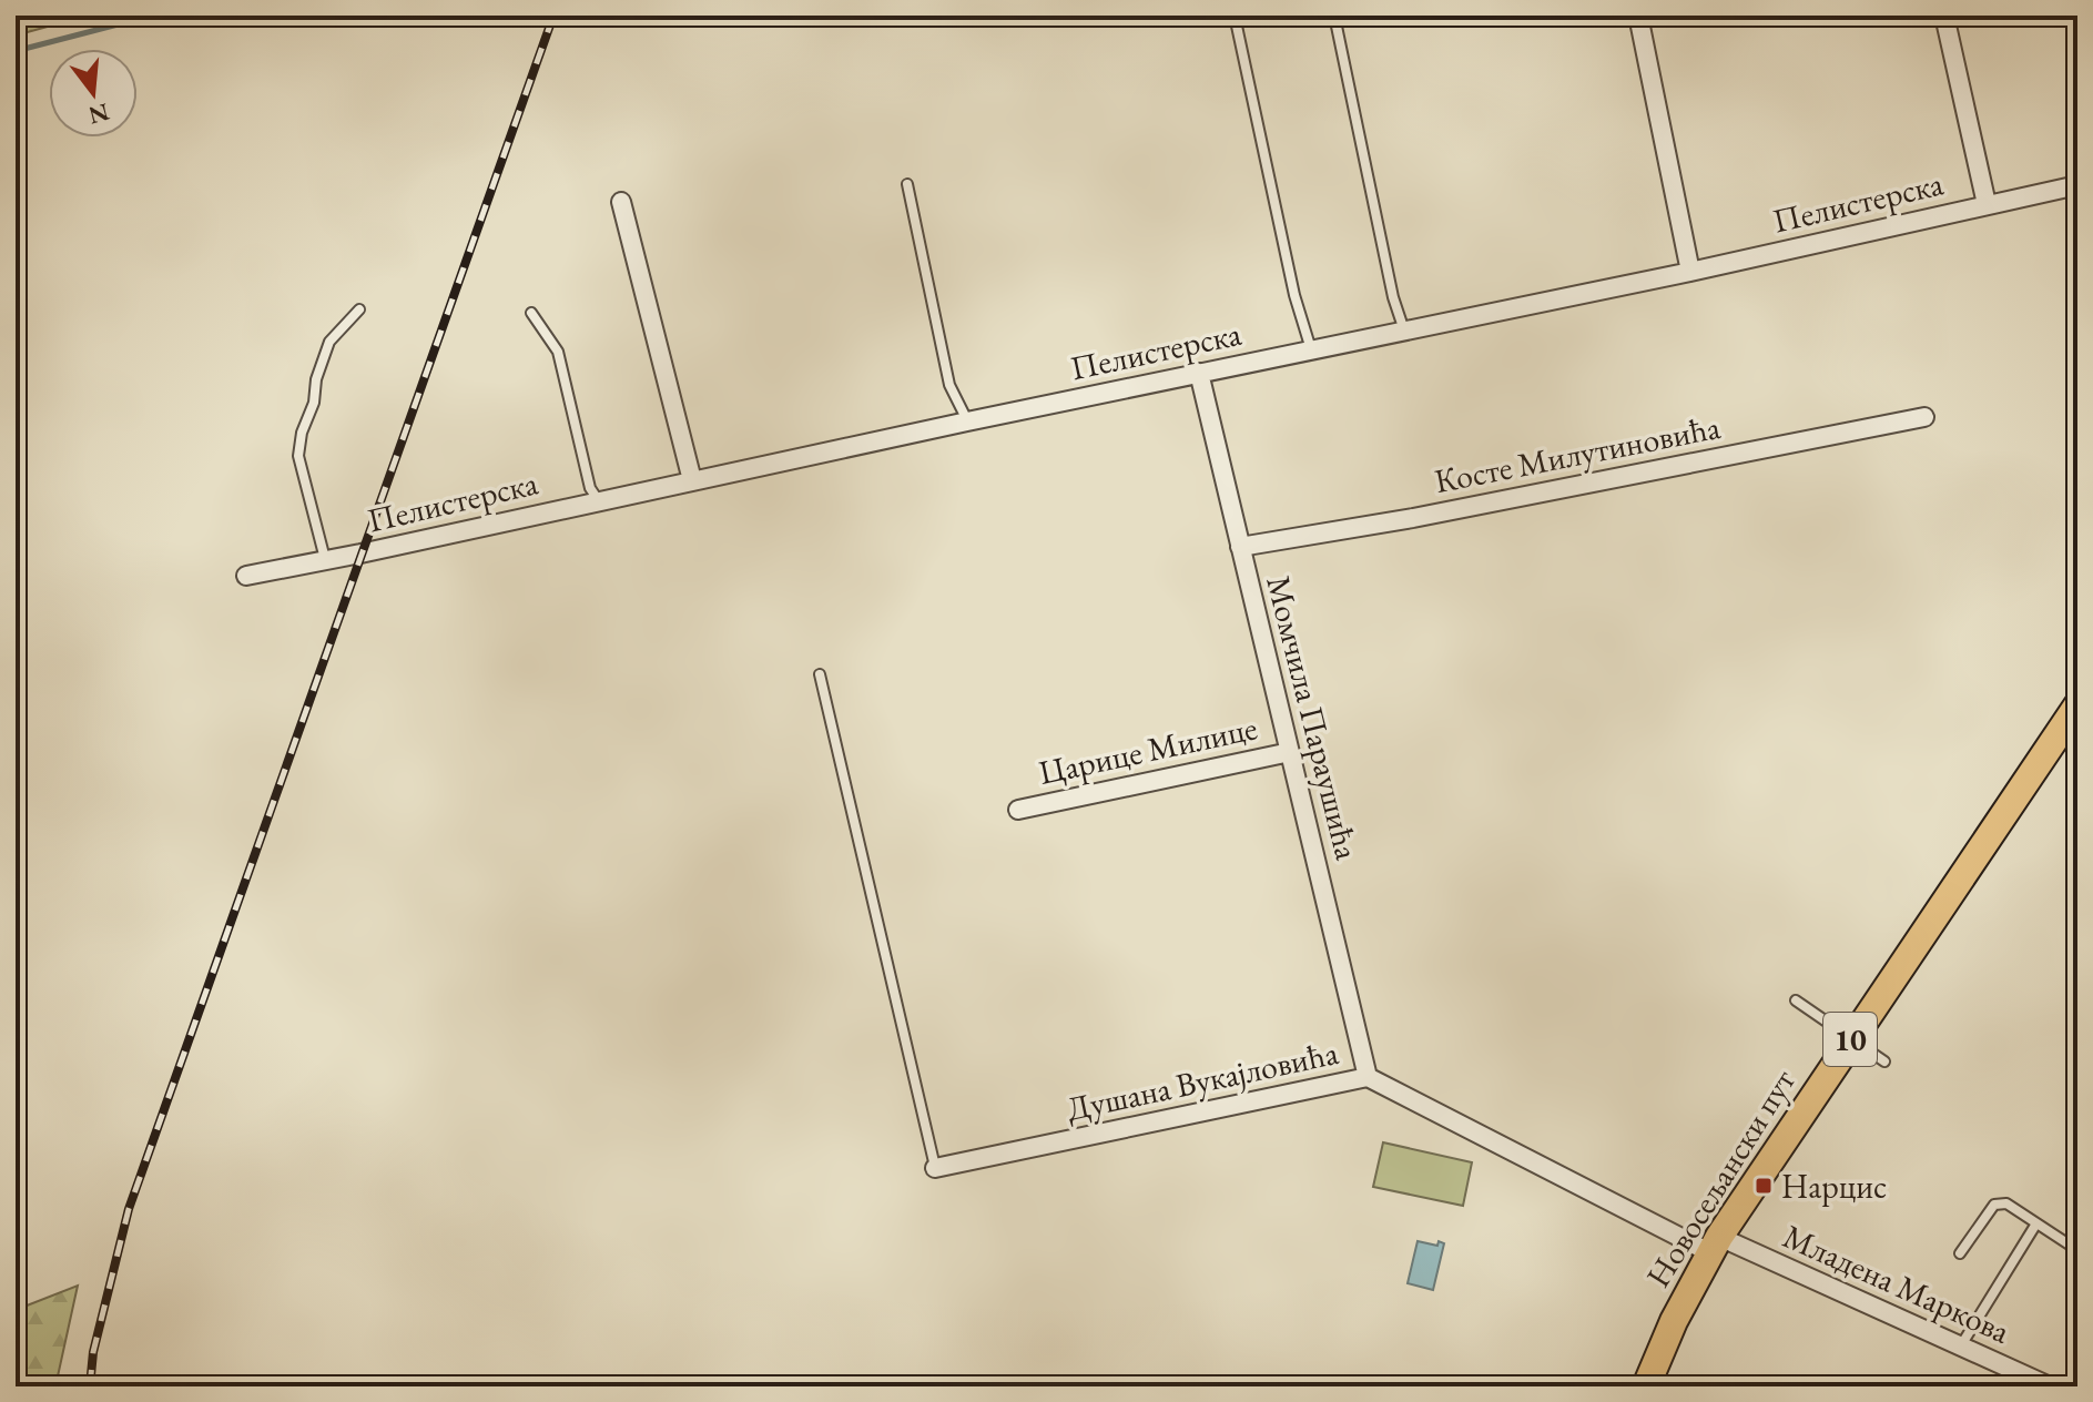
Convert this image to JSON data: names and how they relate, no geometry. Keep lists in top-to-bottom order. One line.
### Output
{"streets":{"main road":["10","Новосељански пут"],"street":["Пелистерска","Косте Милутиновића","Момчила Параушића","Царице Милице","Душана Вукајловића","Младена Маркова"]},"crossings":[["Пелистерска","Момчила Параушића"],["Косте Милутиновића","Момчила Параушића"],["Момчила Параушића","Царице Милице"],["Момчила Параушића","Душана Вукајловића"],["Душана Вукајловића","Новосељански пут"],["Душана Вукајловића","Младена Маркова"],["Новосељански пут","Младена Маркова"]],"places":{"transit":["Нарцис"]},"north":"bottom"}
